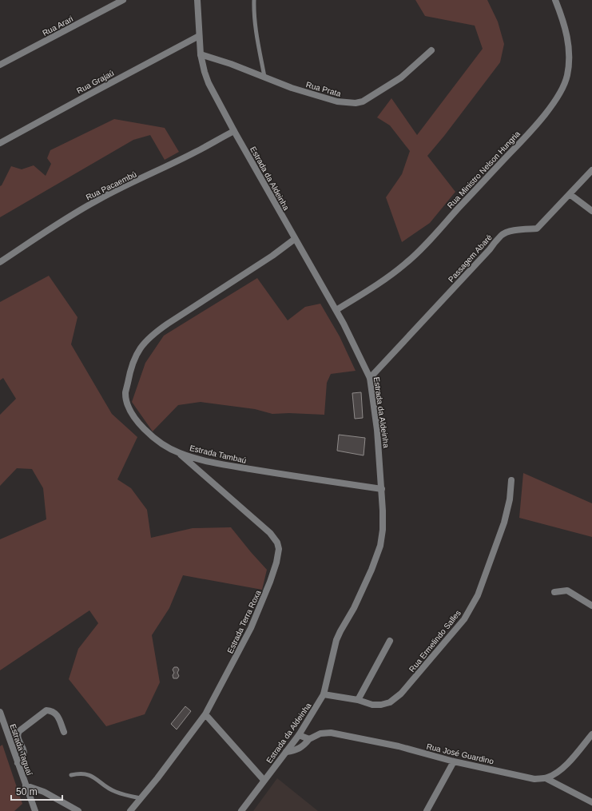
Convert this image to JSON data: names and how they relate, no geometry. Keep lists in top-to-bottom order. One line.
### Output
{"streets":{"street":["Rua Arari","Rua Grajaú","Rua Prata","Rua Ministro Nelson Hungria","Estrada da Aldeinha","Rua Pacaembú","Passagem Abaré","Estrada Tambaú","Estrada Terra Roxa","Rua Ermelindo Salles","Estrada Taguaí","Rua José Guardino"]},"crossings":[["Rua Grajaú","Estrada da Aldeinha"],["Rua Prata","Estrada da Aldeinha"],["Rua Ministro Nelson Hungria","Estrada da Aldeinha"],["Estrada da Aldeinha","Rua Pacaembú"],["Estrada da Aldeinha","Passagem Abaré"],["Estrada da Aldeinha","Estrada Tambaú"],["Estrada da Aldeinha","Rua Ermelindo Salles"],["Estrada Tambaú","Estrada Terra Roxa"]],"scale_bar":"50 m"}
